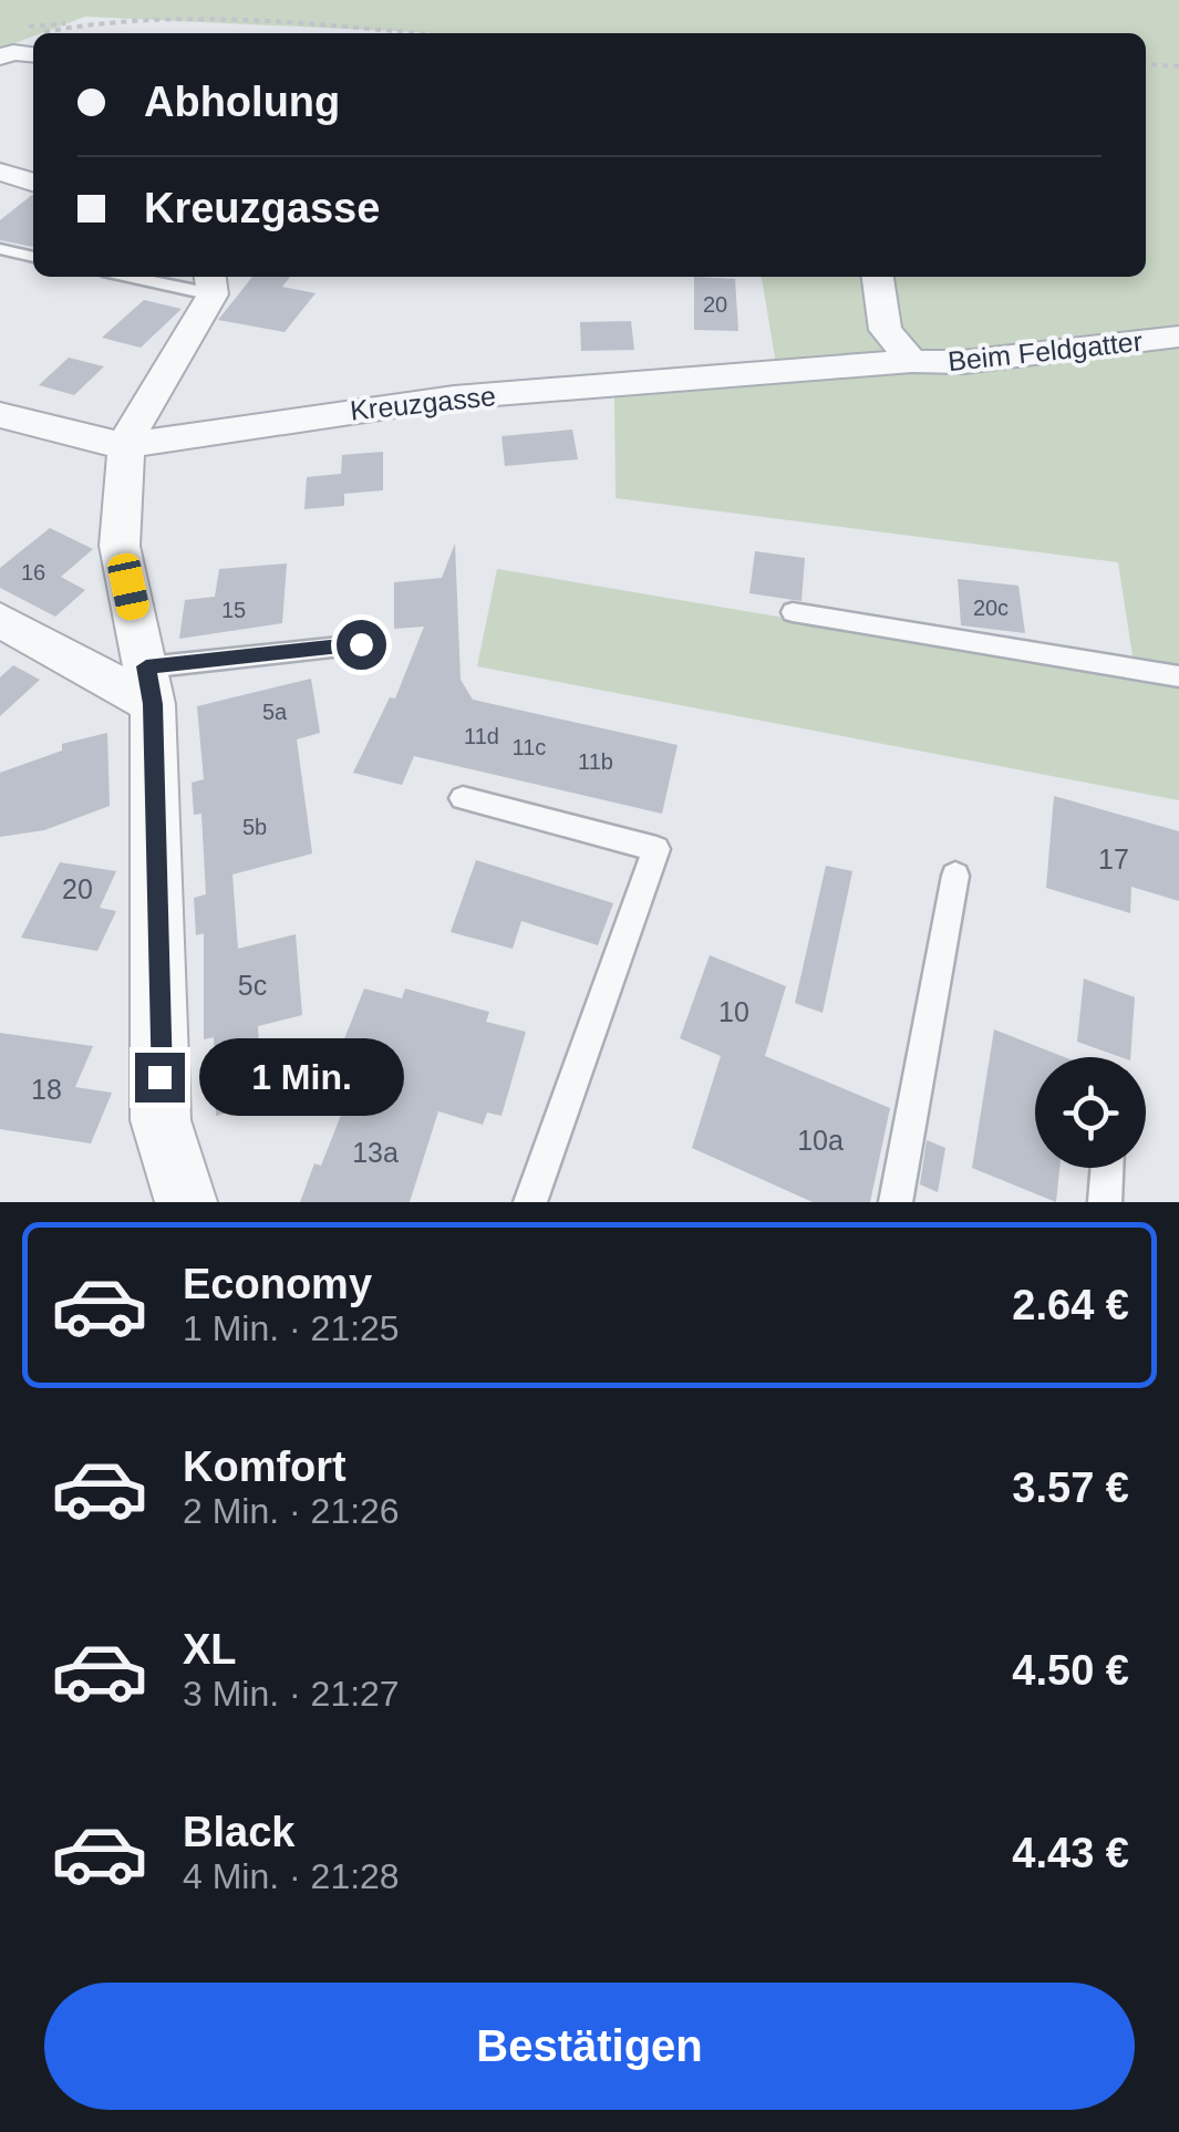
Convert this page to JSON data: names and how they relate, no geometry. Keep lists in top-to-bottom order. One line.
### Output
{"streets":{"street":["Beim Feldgatter","Kreuzgasse"]},"crossings":[["Beim Feldgatter","Kreuzgasse"]],"house_numbers":["20","16","20c","15","5a","11d","11c","11b","5b","17","20","5c","10","18","10a","13a"],"page":{"banner":["Abholung","Kreuzgasse"],"bubble":"1 Min.","list":[{"name":"Economy","note":"1 Min. · 21:25","value":"2.64 €"},{"name":"Komfort","note":"2 Min. · 21:26","value":"3.57 €"},{"name":"XL","note":"3 Min. · 21:27","value":"4.50 €"},{"name":"Black","note":"4 Min. · 21:28","value":"4.43 €"}],"buttons":"Bestätigen"}}
